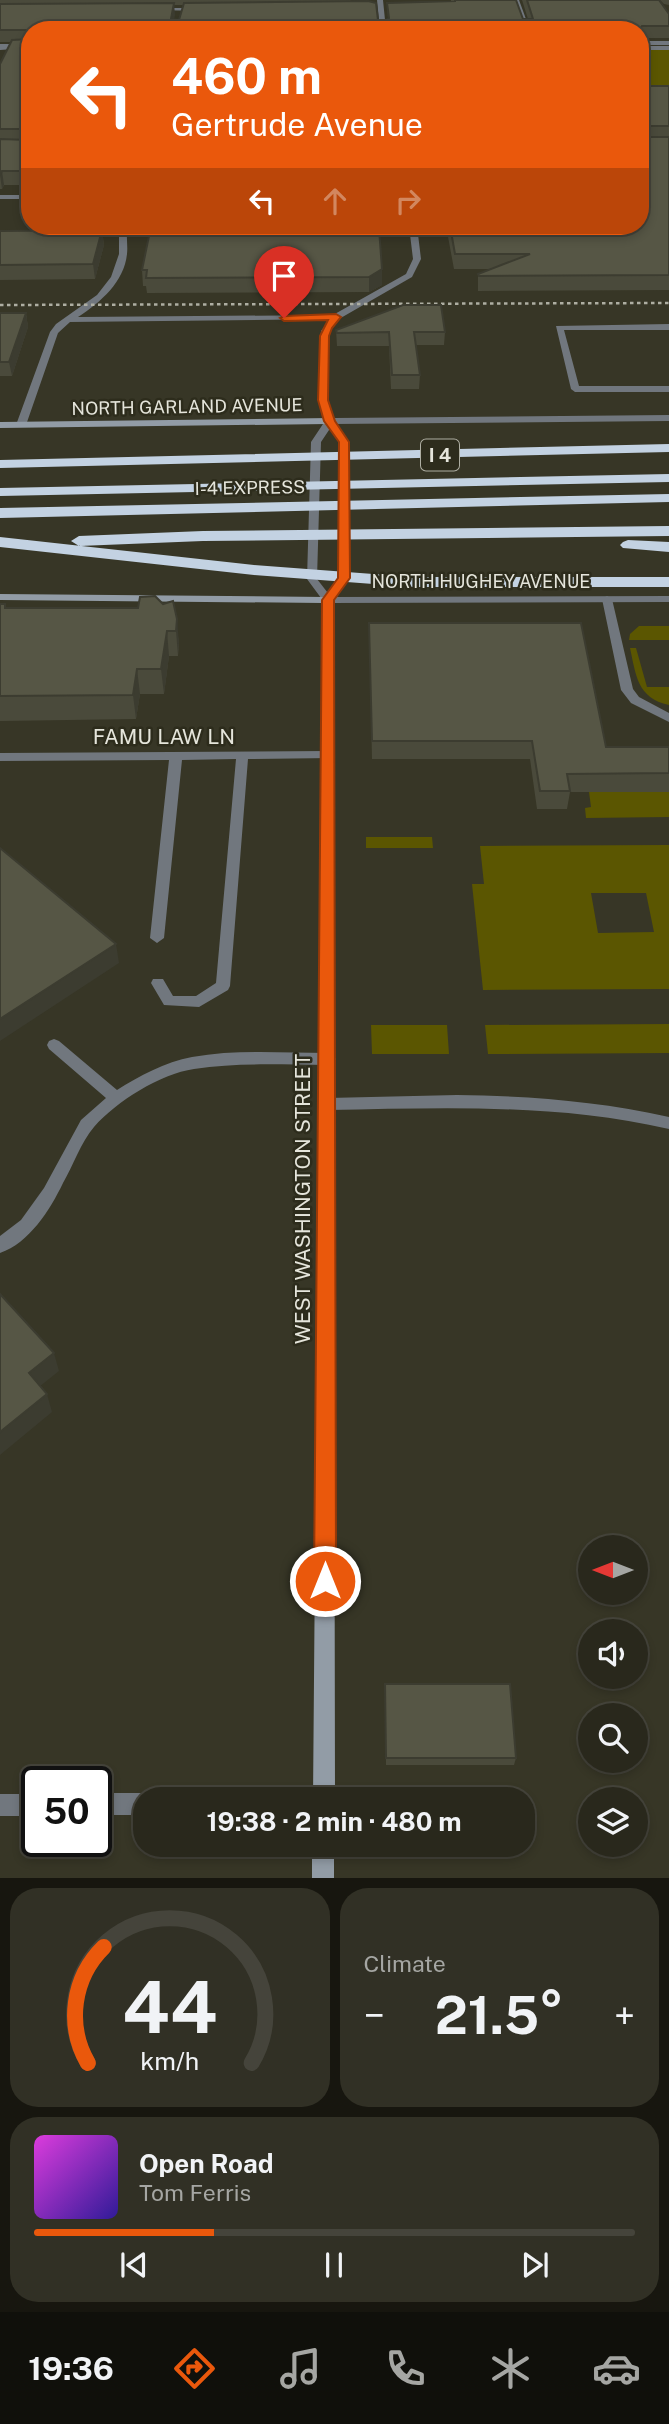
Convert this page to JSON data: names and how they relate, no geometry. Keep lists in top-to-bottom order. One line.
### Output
{"streets":{"highway":["I 4","I-4 EXPRESS"],"main road":["NORTH GARLAND AVENUE","NORTH HUGHEY AVENUE","WEST WASHINGTON STREET"],"street":["FAMU LAW LN"]},"crossings":[["NORTH GARLAND AVENUE","WEST WASHINGTON STREET"],["NORTH HUGHEY AVENUE","WEST WASHINGTON STREET"],["FAMU LAW LN","WEST WASHINGTON STREET"]],"north":"left","page":{"turn":["460 m","Gertrude Avenue"],"limit":"50","trip":"19:38 · 2 min · 480 m","tile":"Climate","heat":["−","21.5°","+"],"song":["Open Road","Tom Ferris"],"tabs":"19:36","gauge":["44","km/h"]}}
